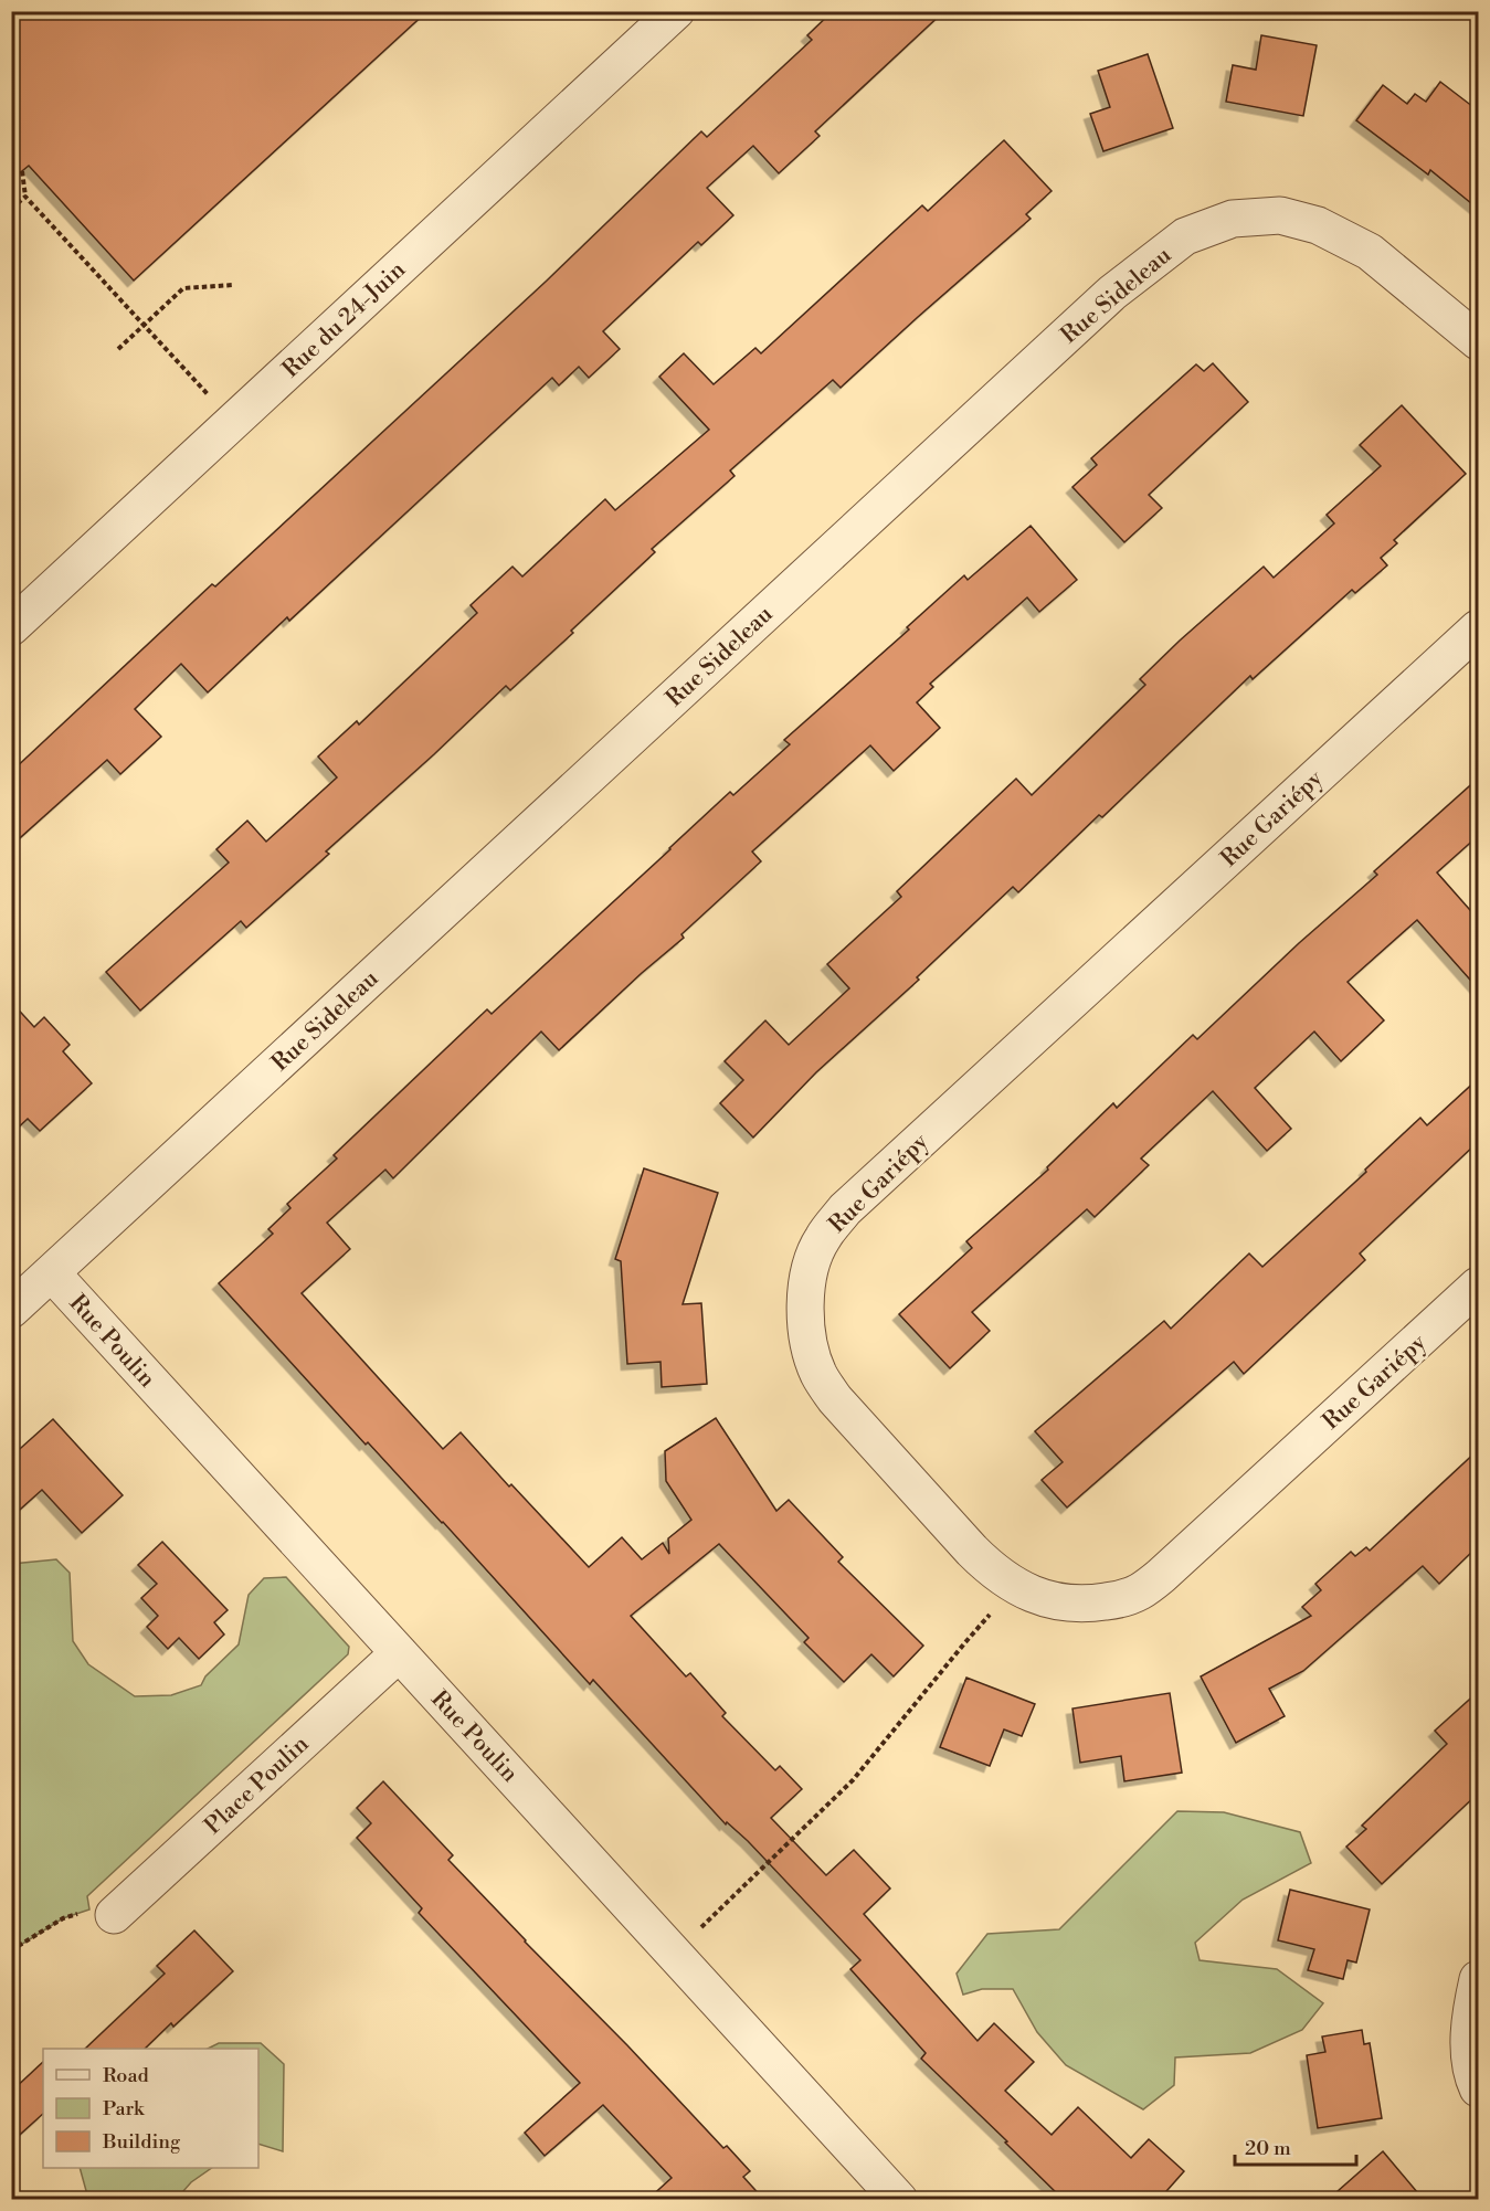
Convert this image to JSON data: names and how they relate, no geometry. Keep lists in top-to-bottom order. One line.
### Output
{"streets":{"street":["Rue Sideleau","Rue du 24-Juin","Rue Gariépy","Rue Poulin","Place Poulin"]},"crossings":[["Rue Sideleau","Rue Poulin"],["Rue Poulin","Place Poulin"]],"legend":["Road","Park","Building"],"scale_bar":"20 m"}
